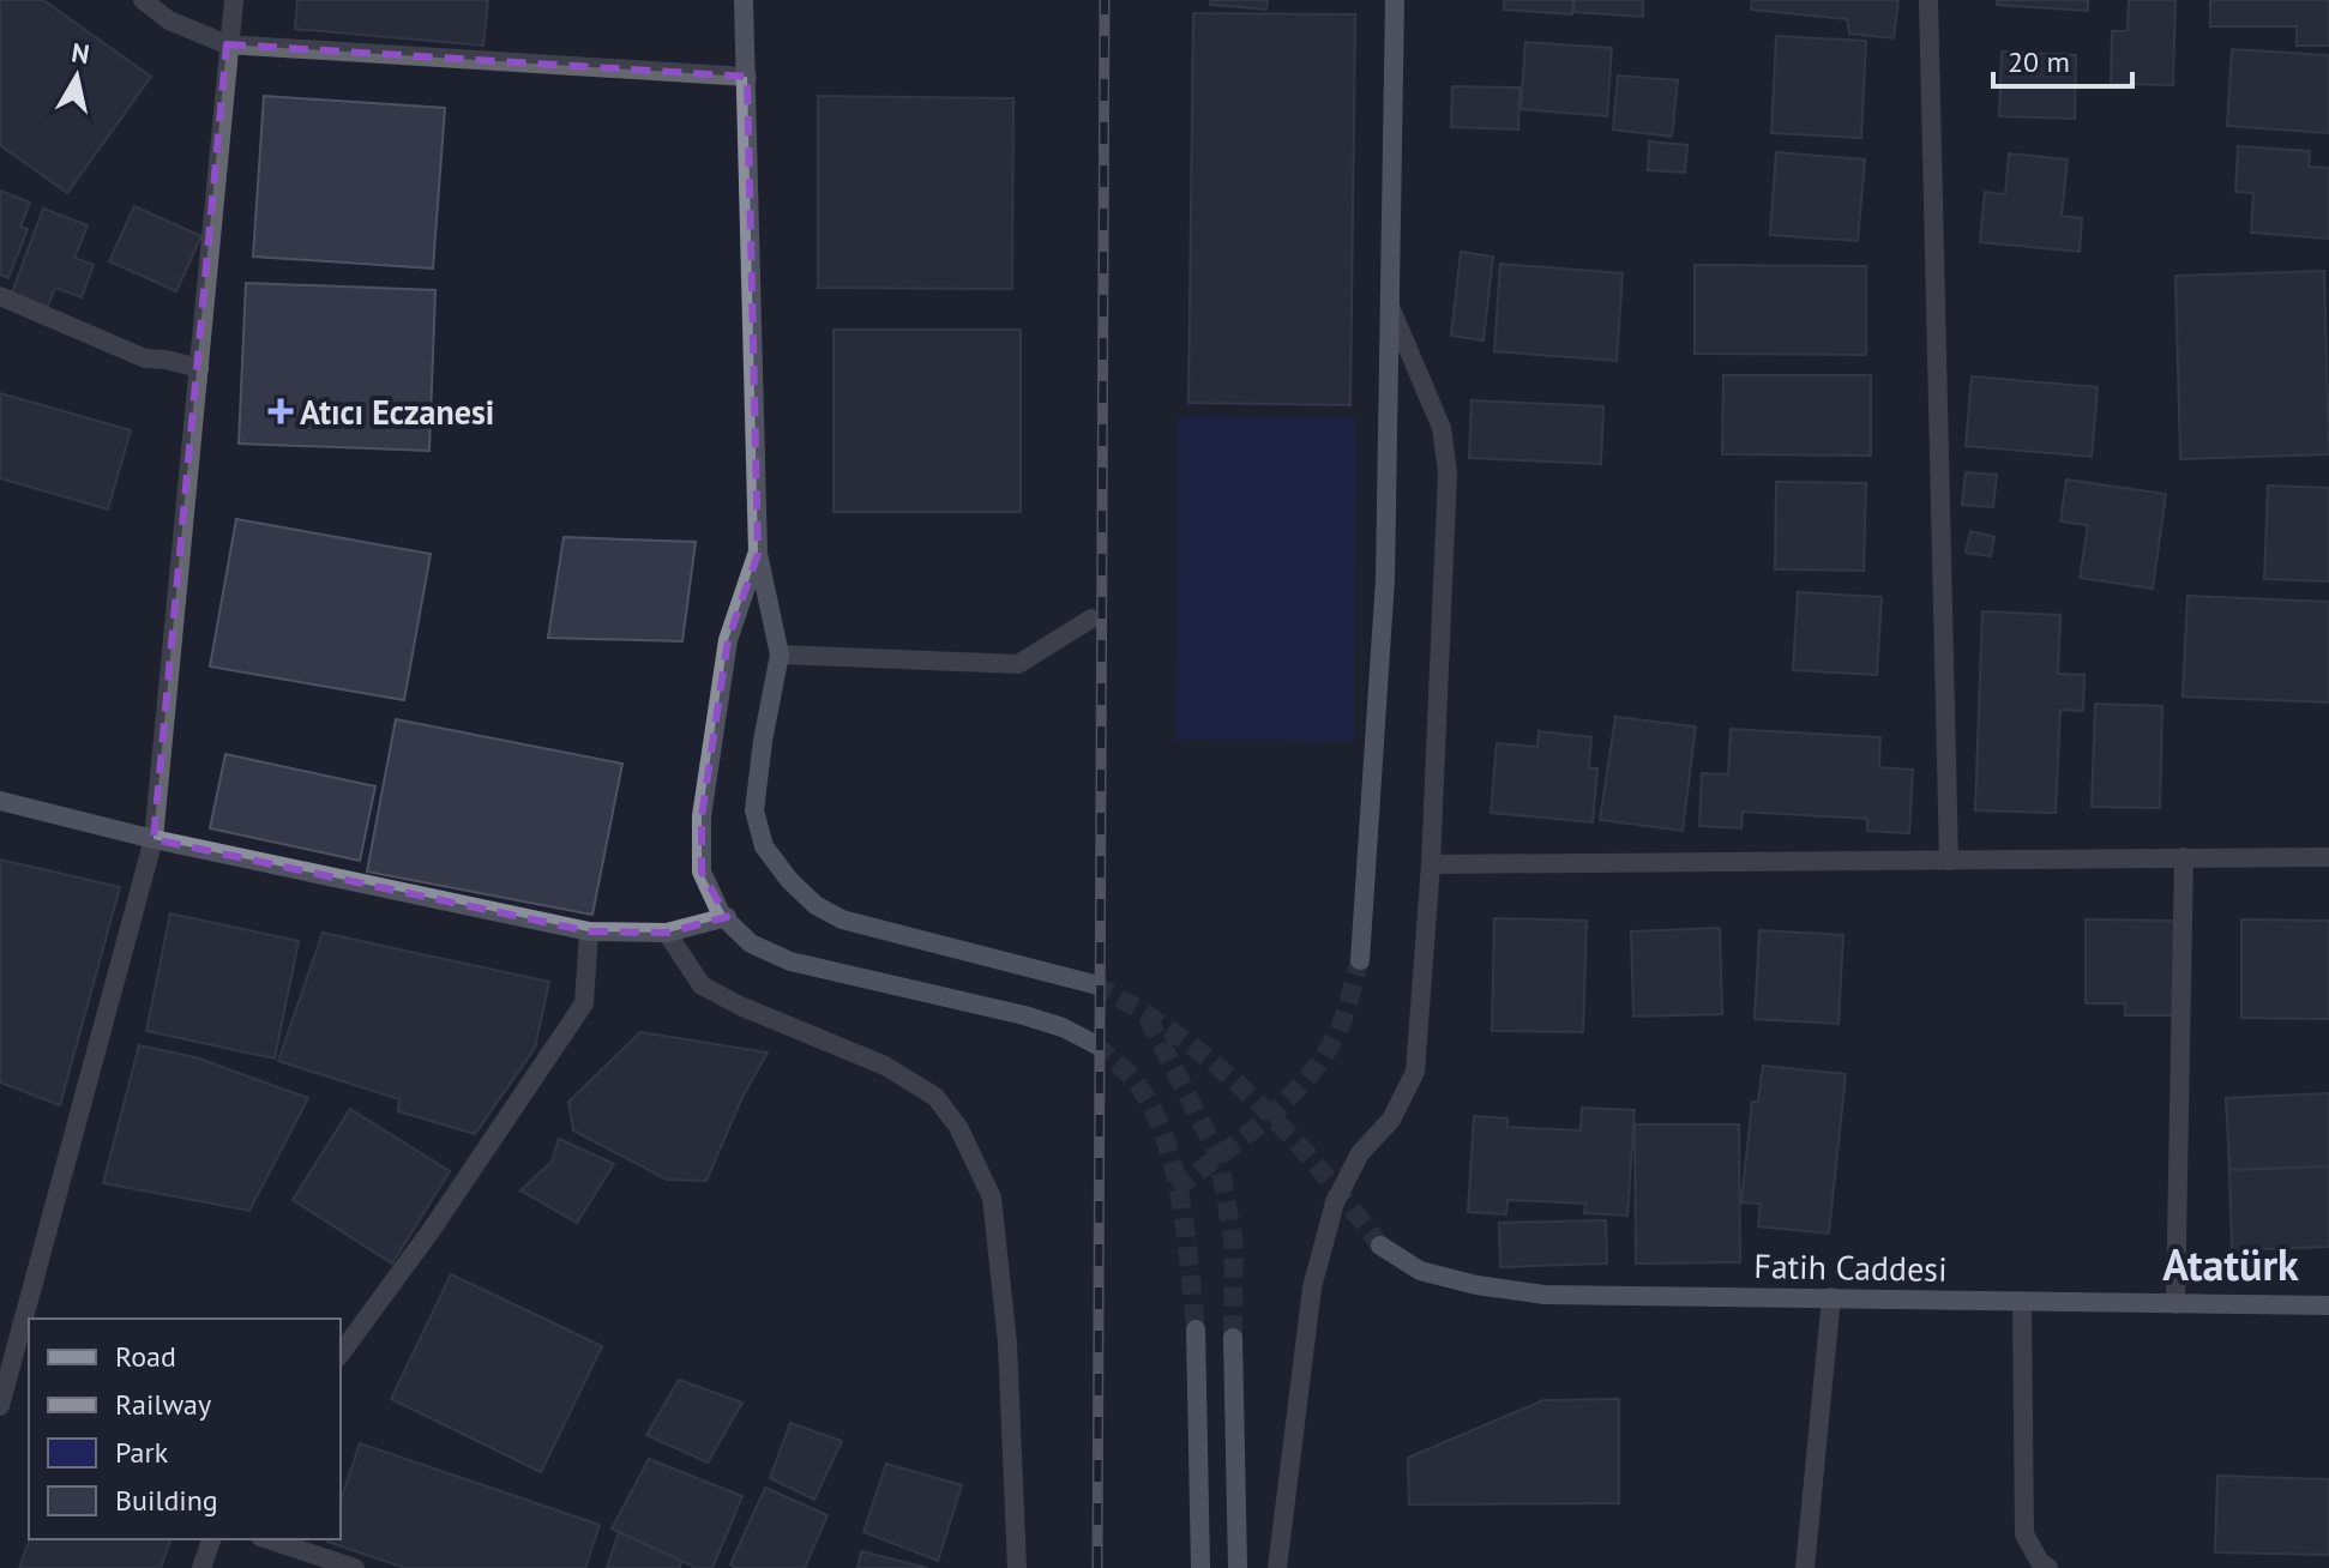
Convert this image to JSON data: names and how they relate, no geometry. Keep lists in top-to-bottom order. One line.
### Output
{"streets":{"street":["Fatih Caddesi"]},"districts":["Atatürk"],"places":{"health":["Atıcı Eczanesi"]},"legend":["Road","Railway","Park","Building"],"scale_bar":"20 m","north":"top"}
